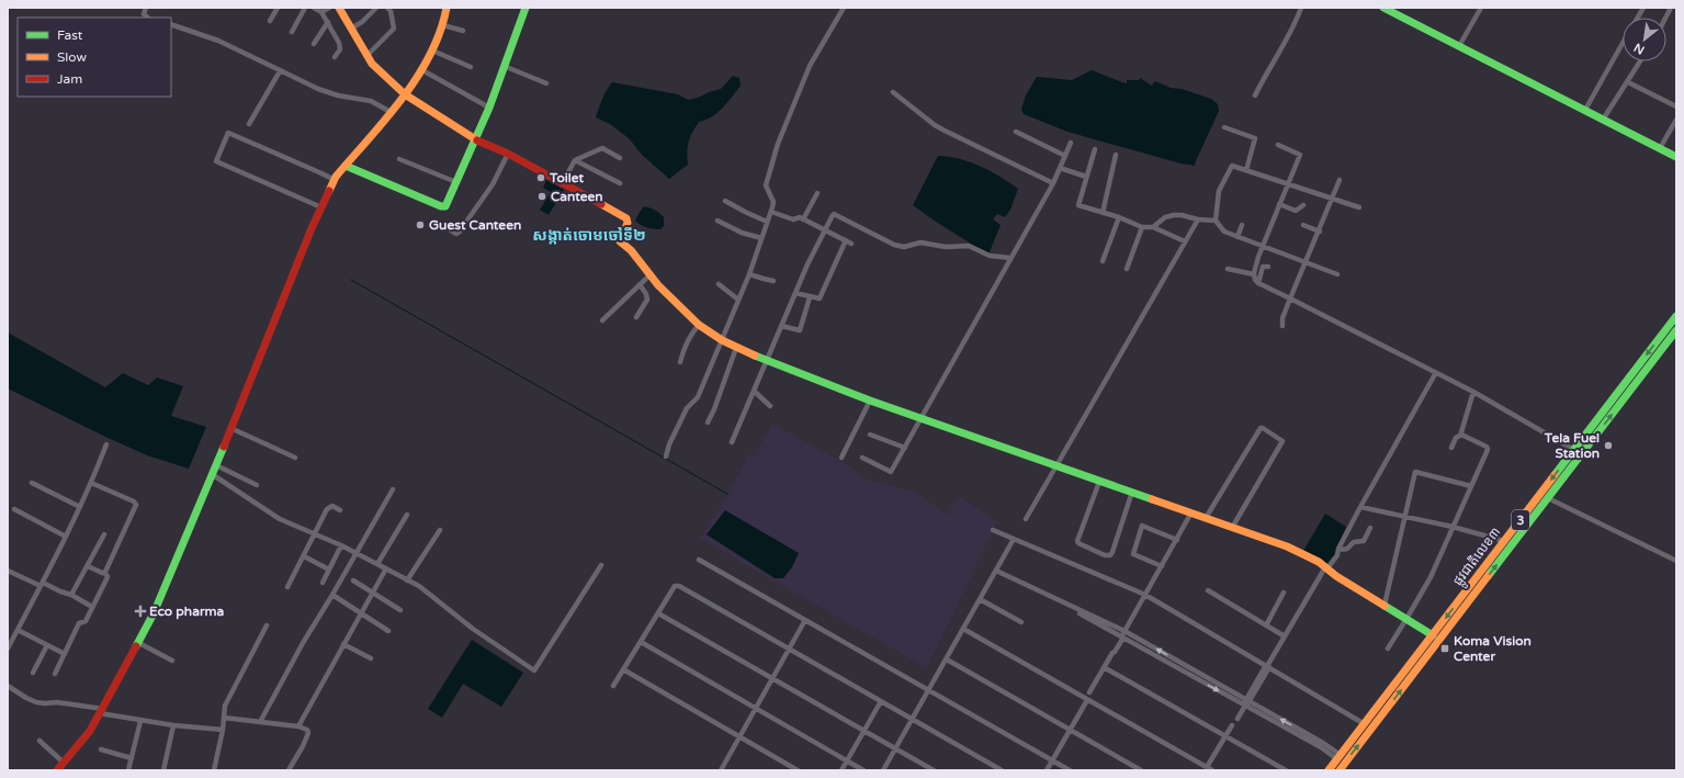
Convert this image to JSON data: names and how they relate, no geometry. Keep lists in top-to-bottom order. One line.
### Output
{"streets":{"main road":["3","ផ្លូវជាតិលេខ៣"]},"districts":["សង្កាត់ចោមចៅទី២"],"places":{"other":["Toilet","Canteen","Guest Canteen","Tela Fuel Station"],"health":["Eco pharma"],"transit":["Koma Vision Center"]},"legend":["Fast","Slow","Jam"],"north":"bottom left"}
